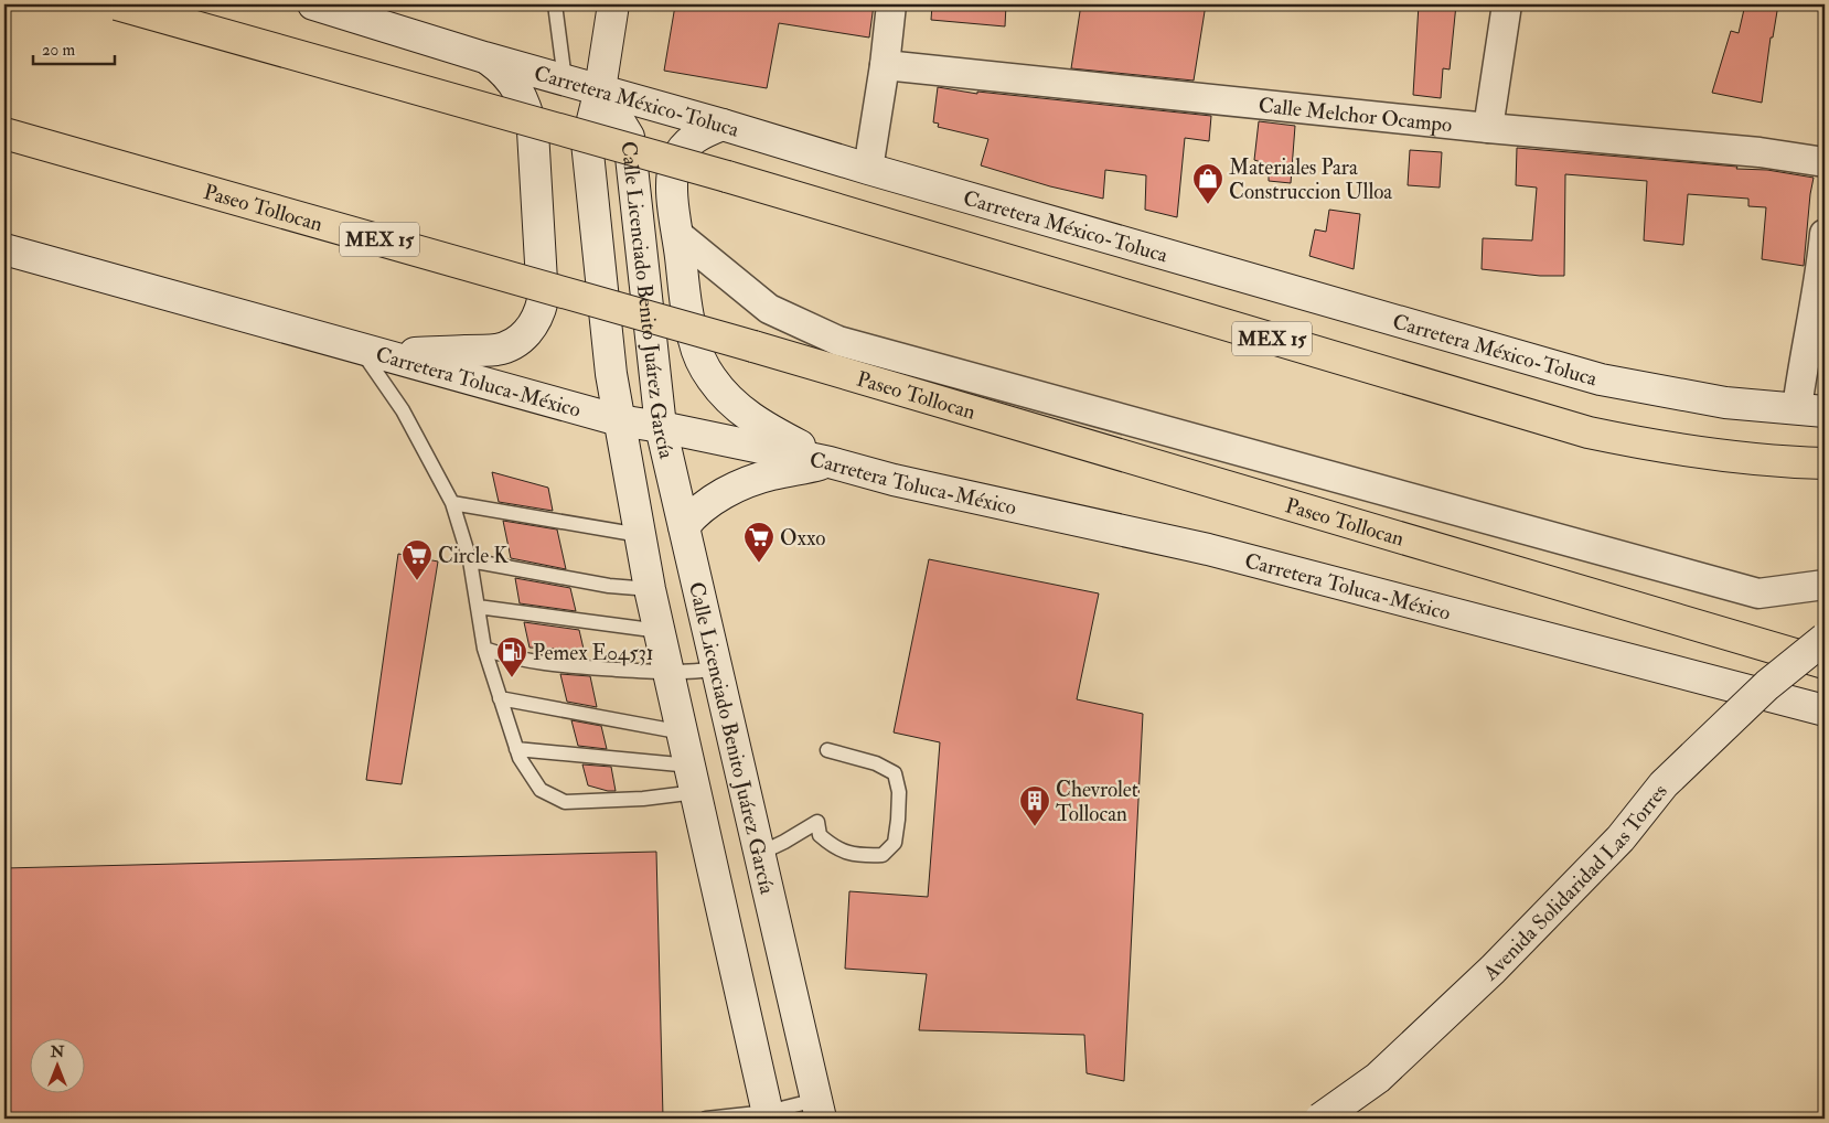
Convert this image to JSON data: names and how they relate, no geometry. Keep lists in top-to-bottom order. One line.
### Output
{"streets":{"highway":["Paseo Tollocan","MEX 15"],"main road":["Carretera México-Toluca","Calle Licenciado Benito Juárez García","Carretera Toluca-México","Avenida Solidaridad Las Torres"],"street":["Calle Melchor Ocampo"]},"crossings":[["Carretera México-Toluca","Calle Licenciado Benito Juárez García"],["Calle Licenciado Benito Juárez García","Carretera Toluca-México"]],"places":{"shop":["Materiales Para Construccion Ulloa"],"supermarket":["Oxxo","Circle K"],"fuel station":["Pemex E04531"],"building":["Chevrolet Tollocan"]},"scale_bar":"20 m","north":"top"}
